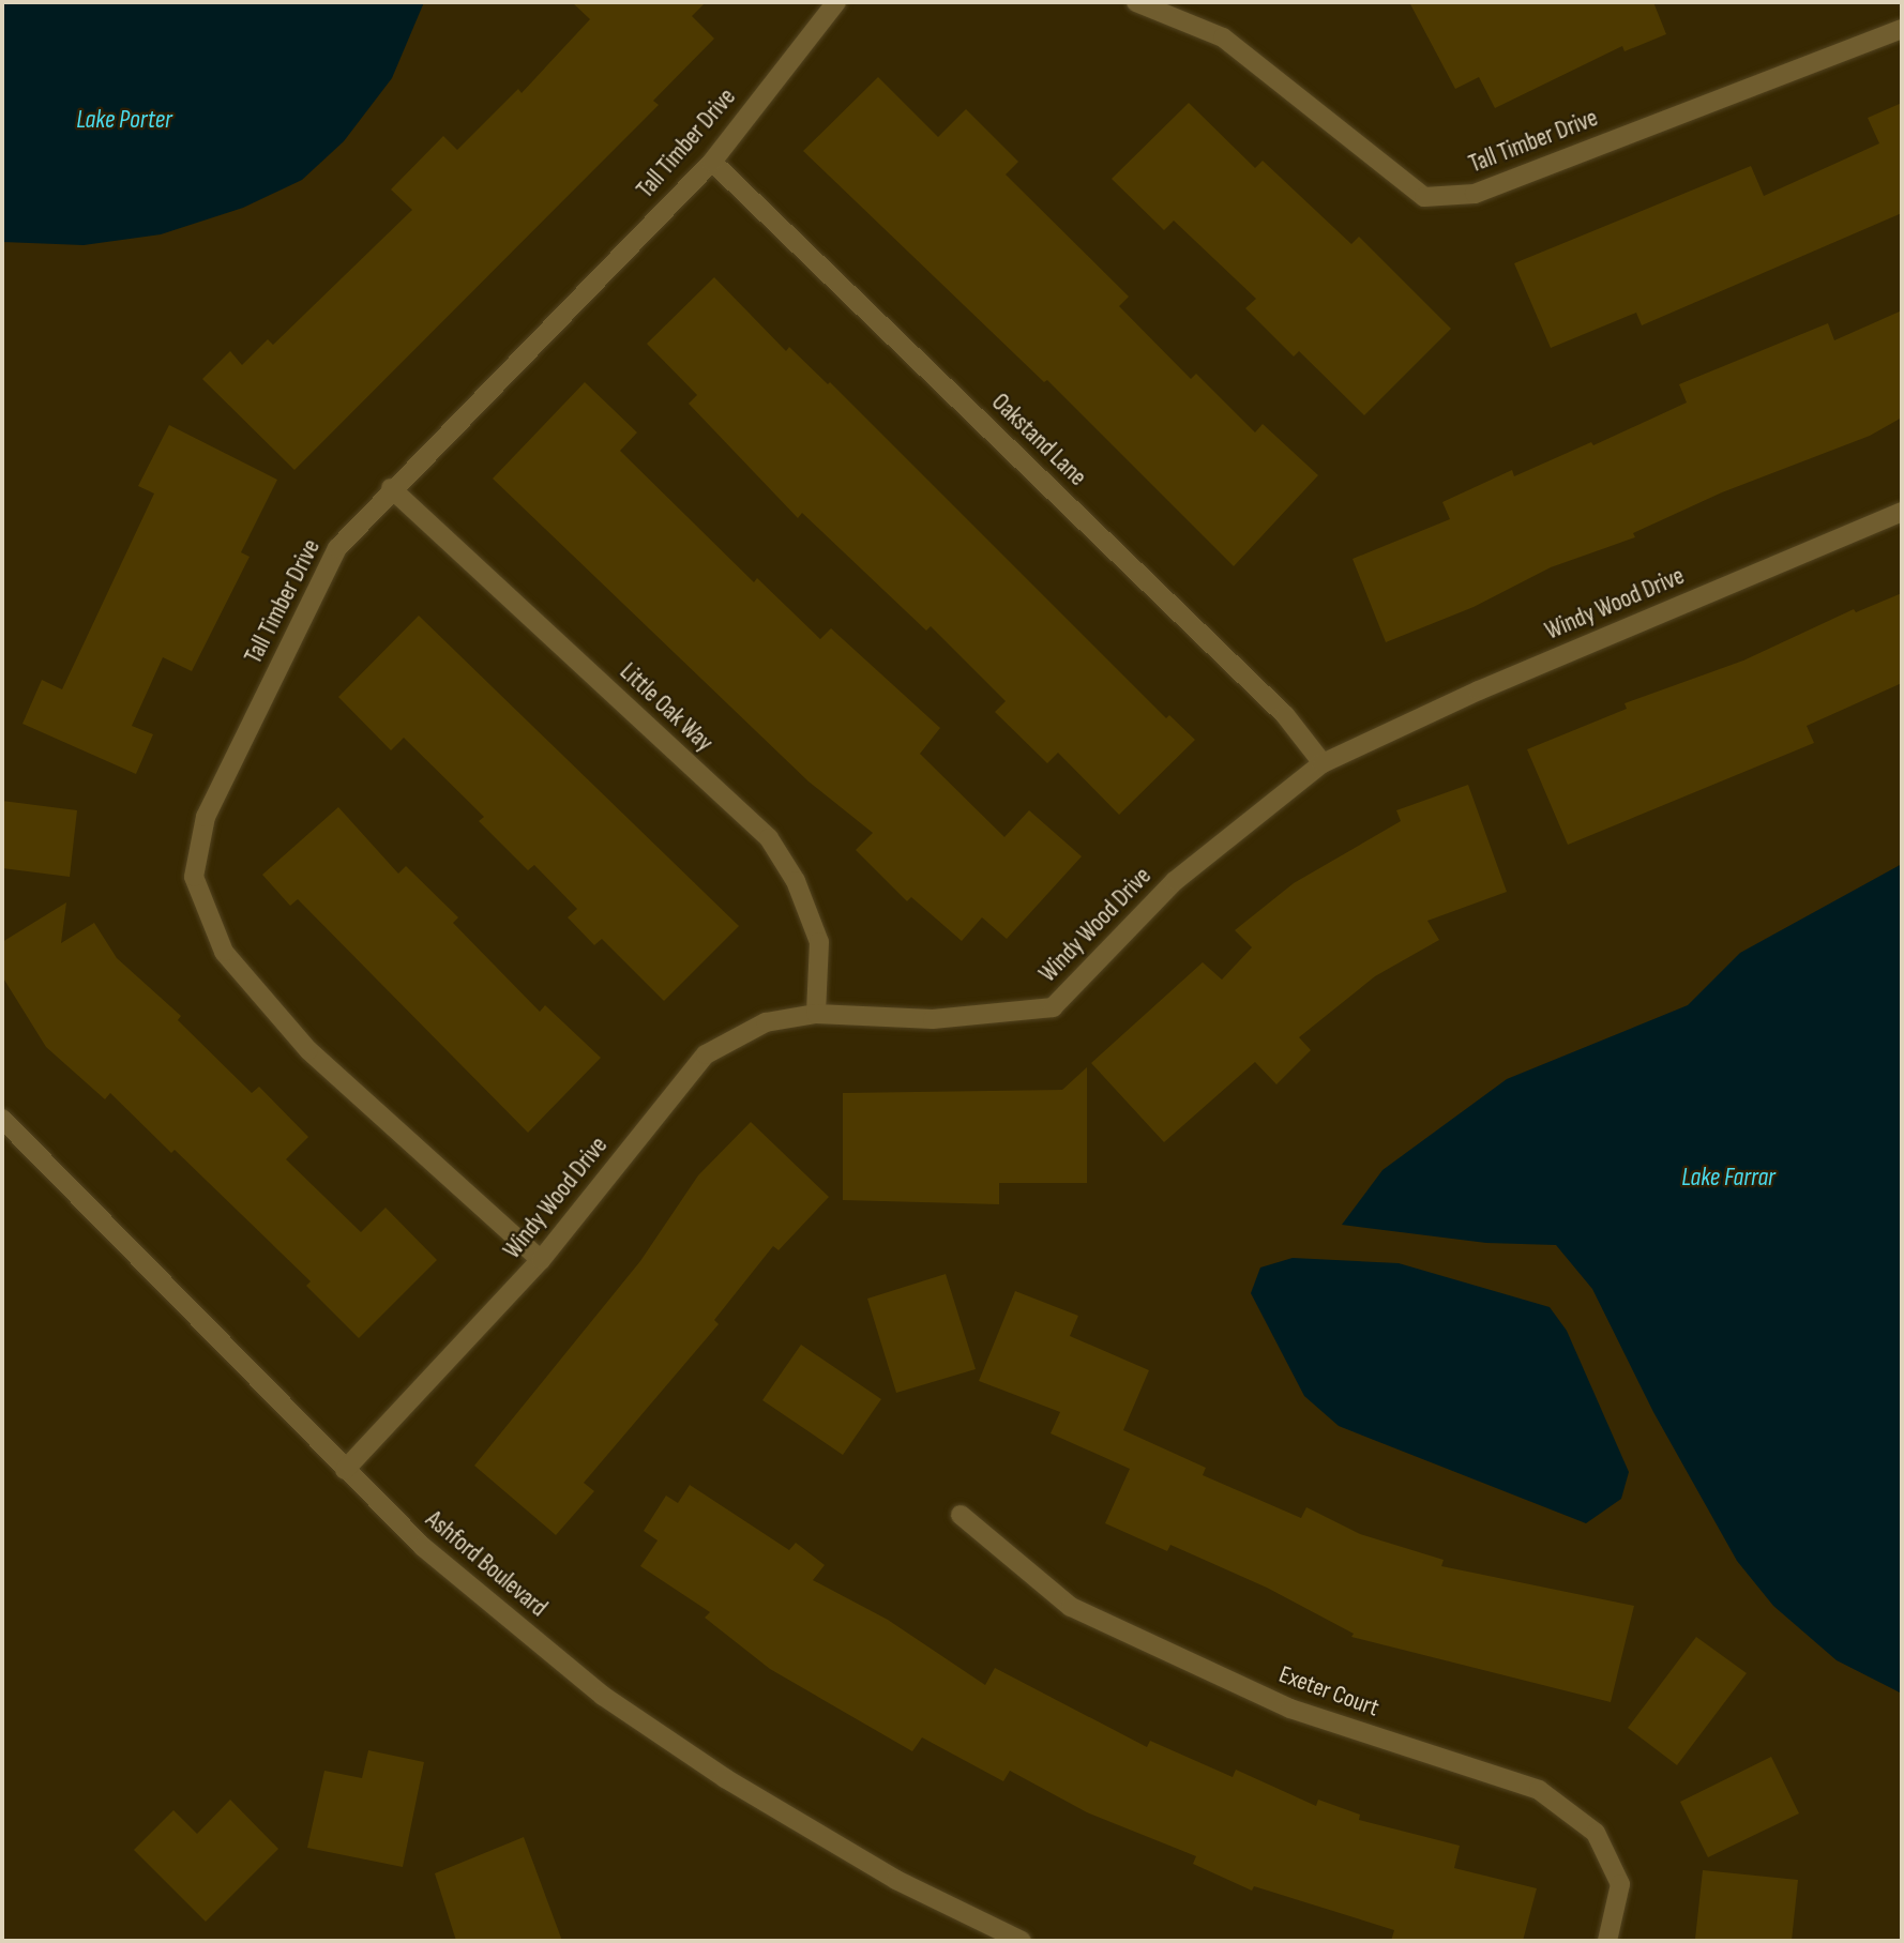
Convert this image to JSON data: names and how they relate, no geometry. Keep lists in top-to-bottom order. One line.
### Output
{"streets":{"street":["Tall Timber Drive","Oakstand Lane","Windy Wood Drive","Little Oak Way","Ashford Boulevard","Exeter Court"]},"crossings":[["Tall Timber Drive","Oakstand Lane"],["Tall Timber Drive","Windy Wood Drive"],["Tall Timber Drive","Little Oak Way"],["Oakstand Lane","Windy Wood Drive"],["Windy Wood Drive","Little Oak Way"],["Windy Wood Drive","Ashford Boulevard"]],"water":["Lake Porter","Lake Farrar"]}
